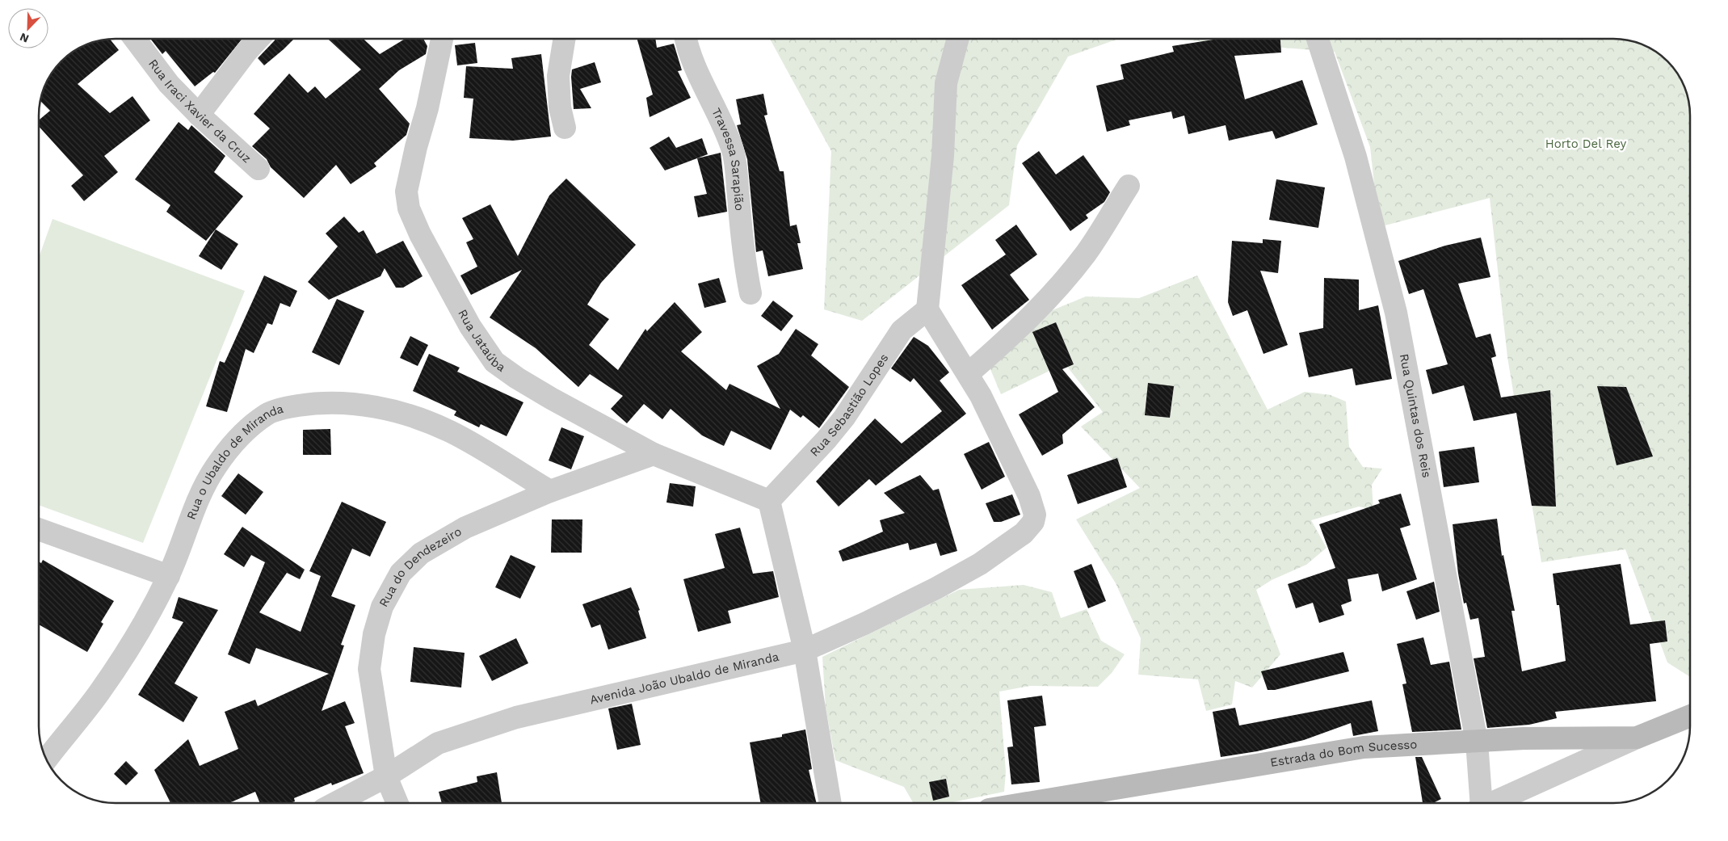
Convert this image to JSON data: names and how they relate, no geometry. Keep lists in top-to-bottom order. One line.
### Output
{"streets":{"street":["Rua Iraci Xavier da Cruz","Travessa Sarapião","Rua Jataúba","Rua Sebastião Lopes","Rua Quintas dos Reis","Rua o Ubaldo de Miranda","Rua do Dendezeiro","Avenida João Ubaldo de Miranda","Estrada do Bom Sucesso"]},"crossings":[["Rua Jataúba","Rua Sebastião Lopes"],["Rua Jataúba","Rua do Dendezeiro"],["Rua Quintas dos Reis","Estrada do Bom Sucesso"],["Rua o Ubaldo de Miranda","Rua do Dendezeiro"],["Rua do Dendezeiro","Avenida João Ubaldo de Miranda"]],"parks":["Horto Del Rey"],"north":"bottom left"}
